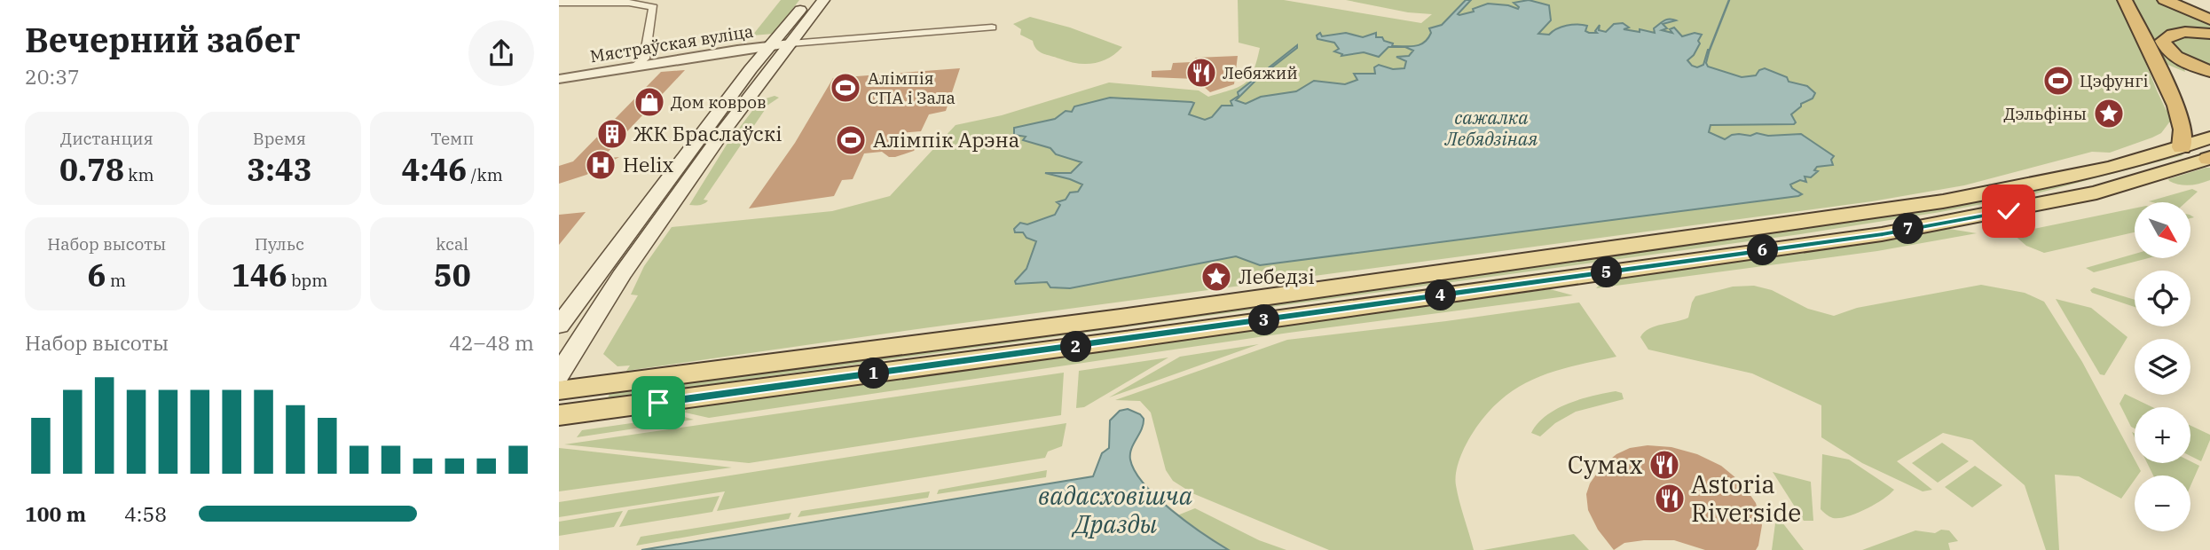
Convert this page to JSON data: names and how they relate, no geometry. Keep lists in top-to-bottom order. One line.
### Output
{"streets":{"street":["Мястраўская вуліца"]},"water":["сажалка Лебядзіная","вадасховішча Дразды"],"places":{"restaurant":["Лебяжий","Сумах","Astoria Riverside"],"sports":["Цэфунгі","Алімпія СПА і Зала","Алімпік Арэна"],"shop":["Дом ковров"],"place":["Дэльфіны","Лебедзі"],"building":["ЖК Браслаўскі"],"hospital":["Helix"]},"north":"bottom right","page":{"heading":["Вечерний забег","20:37"],"stats":[["Дистанция","0.78 km"],["Время","3:43"],["Темп","4:46 /km"],["Набор высоты","6 m"],["Пульс","146 bpm"],["kcal","50"]],"map_buttons":["+","−"],"pins":["7","6","5","4","3","2","1"],"chart":["Набор высоты","42–48 m"],"list":[{"name":"100 m","note":"4:58"}]}}
